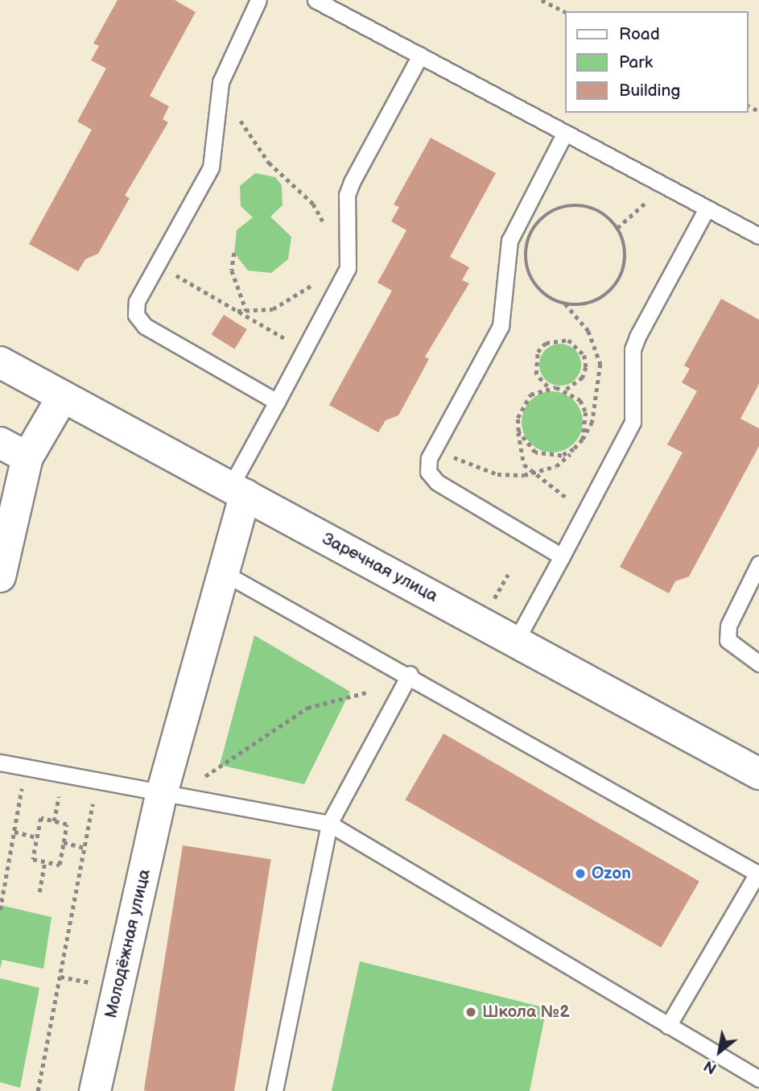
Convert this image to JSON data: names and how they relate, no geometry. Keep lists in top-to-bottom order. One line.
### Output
{"streets":{"street":["Заречная улица","Молодёжная улица"]},"crossings":[["Заречная улица","Молодёжная улица"]],"places":["Ozon","Школа №2"],"legend":["Road","Park","Building"],"north":"bottom left"}
